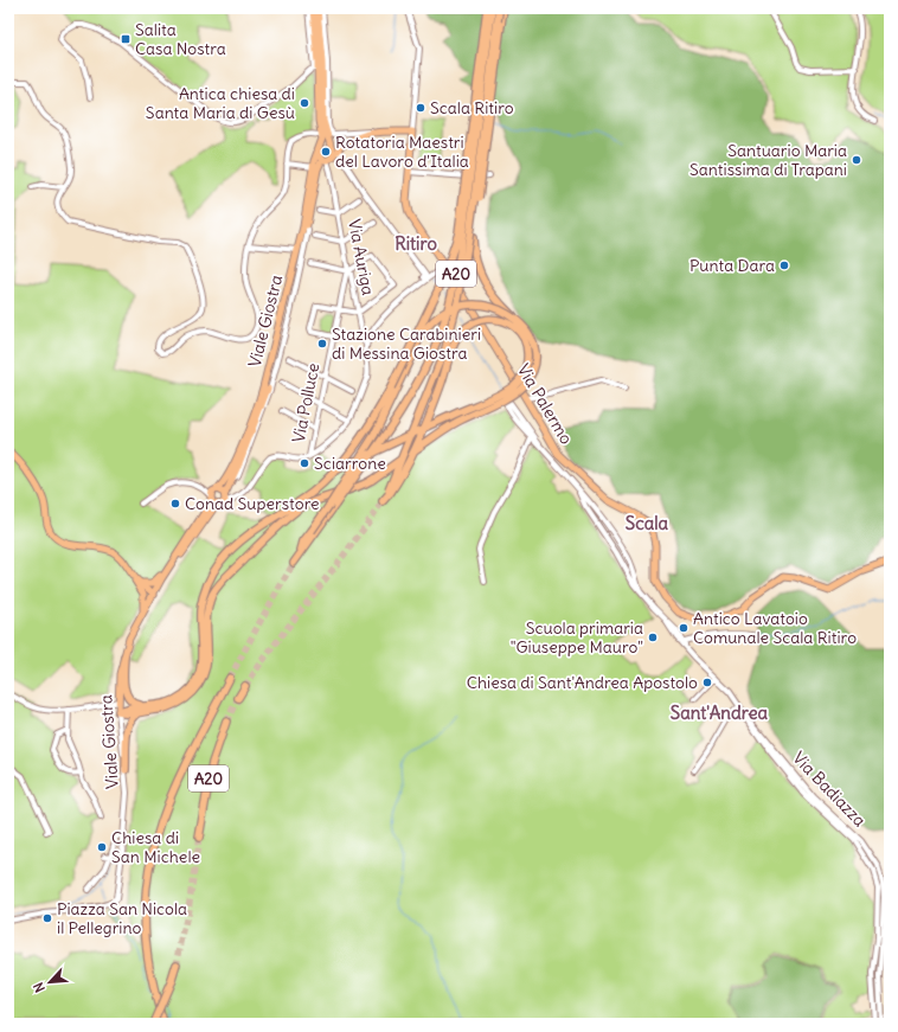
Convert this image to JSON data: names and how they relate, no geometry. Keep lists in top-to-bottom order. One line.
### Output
{"streets":{"highway":["A20"],"main road":["Viale Giostra","Via Palermo"],"street":["Via Auriga","Via Polluce","Via Badiazza"]},"crossings":[["Via Auriga","Via Polluce"]],"districts":["Ritiro","Scala","Sant'Andrea"],"places":{"transit":["Salita Casa Nostra"],"other":["Antica chiesa di Santa Maria di Gesù","Scala Ritiro","Rotatoria Maestri del Lavoro d'Italia","Santuario Maria Santissima di Trapani","Punta Dara","Stazione Carabinieri di Messina Giostra","Sciarrone","Conad Superstore","Antico Lavatoio Comunale Scala Ritiro","Scuola primaria \"Giuseppe Mauro\"","Chiesa di Sant'Andrea Apostolo","Chiesa di San Michele","Piazza San Nicola il Pellegrino"]},"north":"bottom left"}
